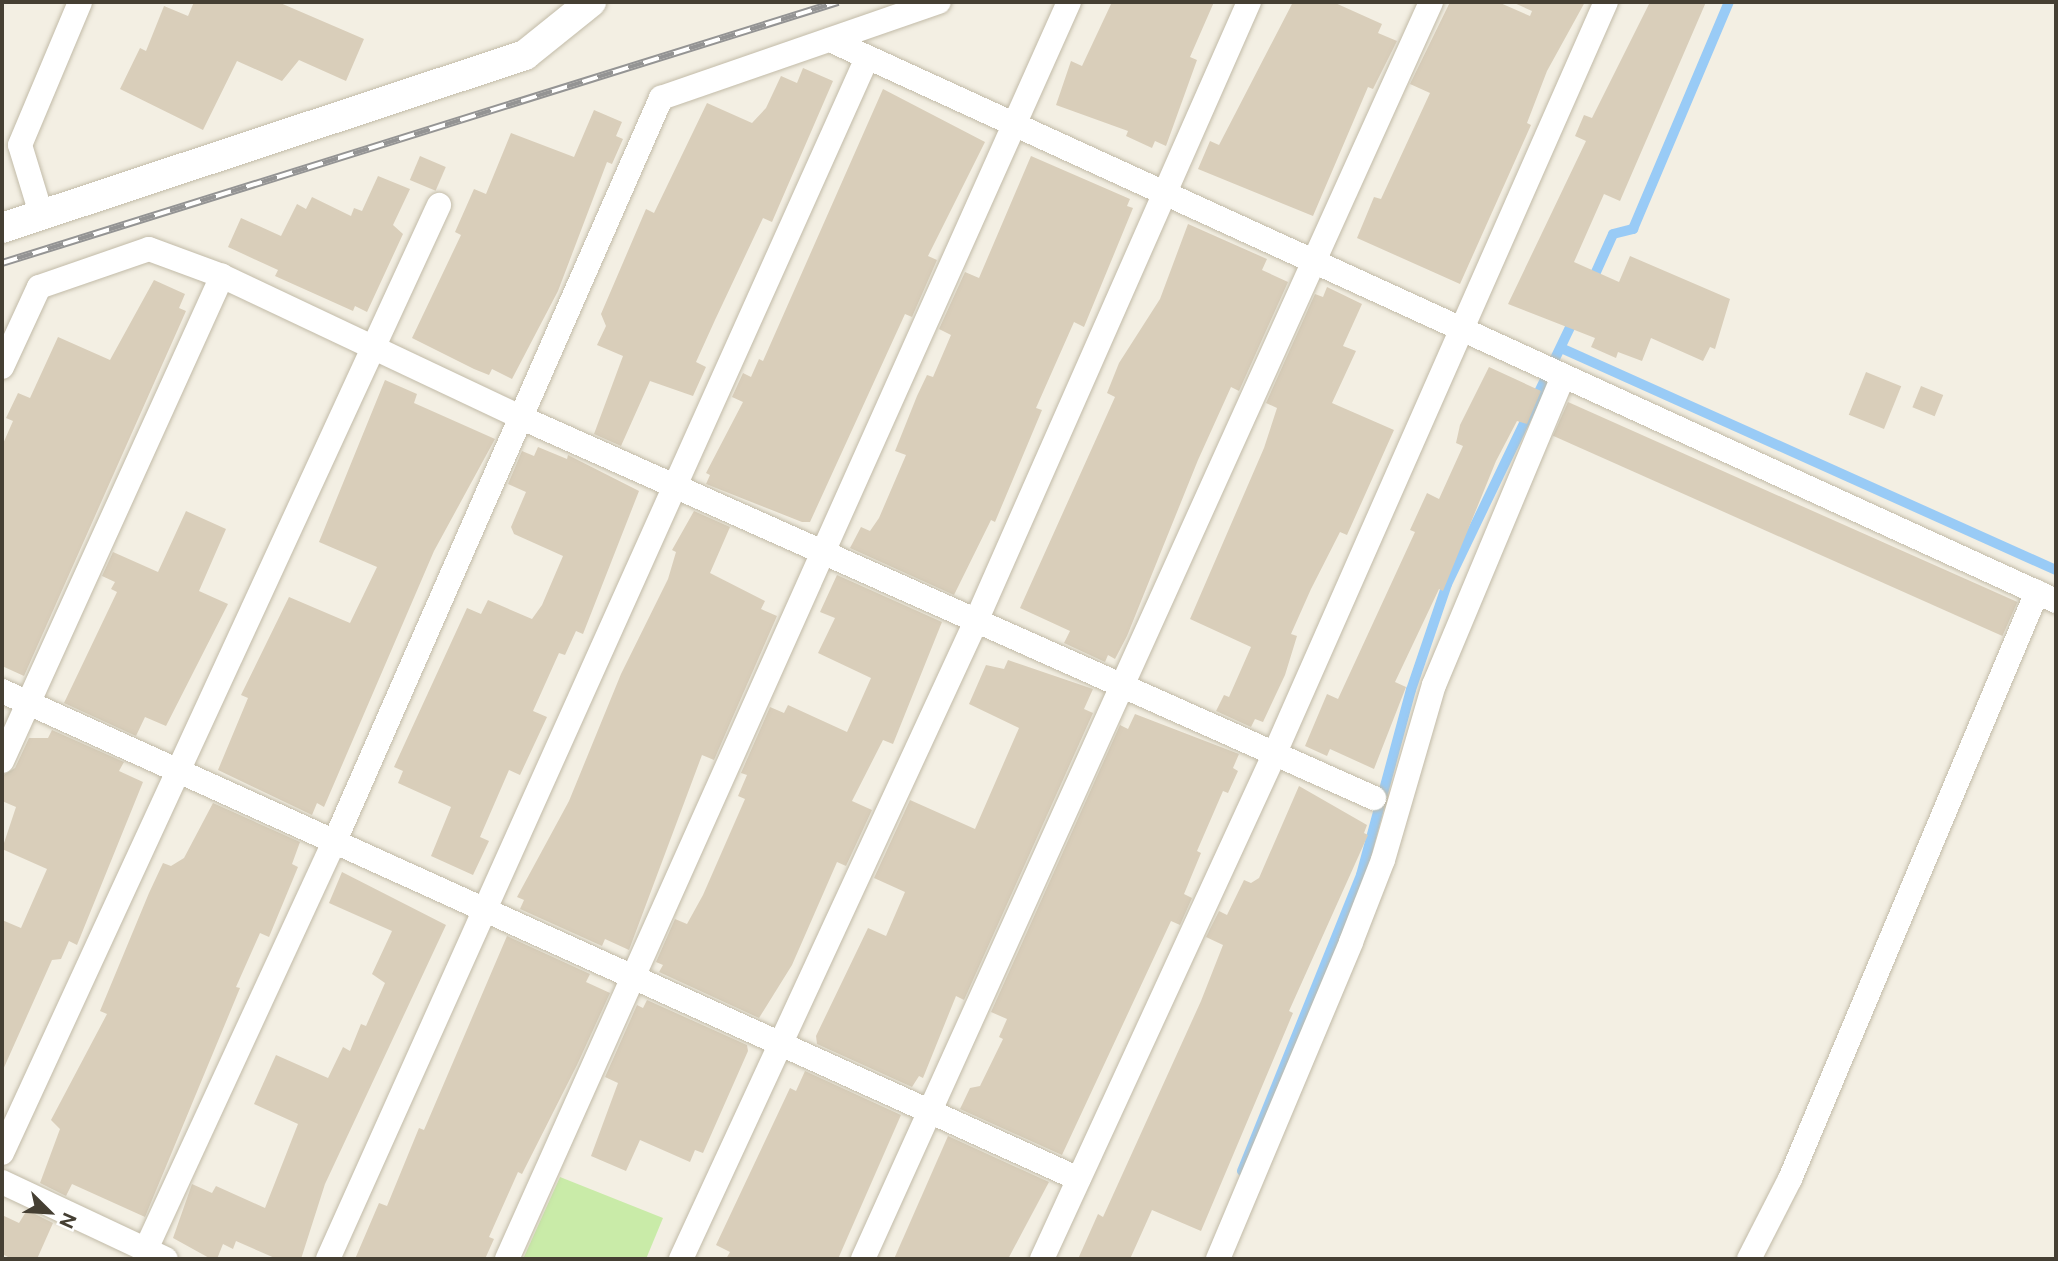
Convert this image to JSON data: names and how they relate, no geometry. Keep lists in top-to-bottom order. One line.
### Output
{"north":"bottom right"}
